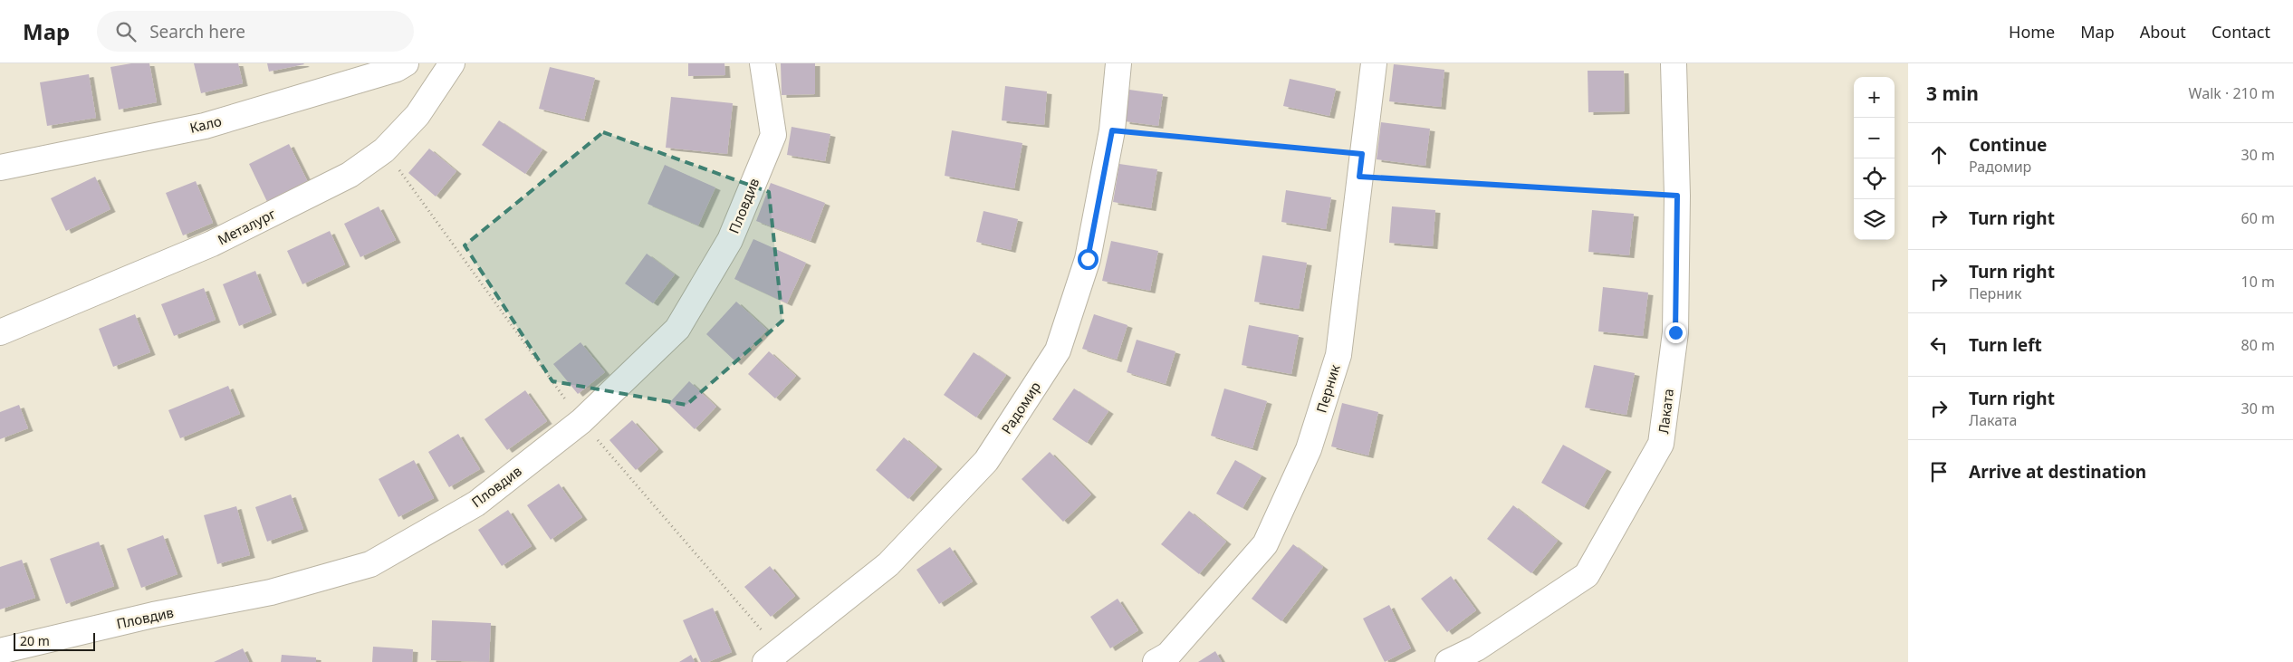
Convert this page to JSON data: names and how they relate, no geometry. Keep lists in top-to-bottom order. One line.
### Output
{"streets":{"street":["Кало","Пловдив","Металург","Перник","Радомир","Лаката"]},"scale_bar":"20 m","page":{"header":"Map","search":"Search here","nav":["Home","Map","About","Contact"],"heading":["3 min","Walk · 210 m"],"map_buttons":["+","−"],"list":[["Continue","Радомир","30 m"],["Turn right","60 m"],["Turn right","Перник","10 m"],["Turn left","80 m"],["Turn right","Лаката","30 m"],"Arrive at destination"],"scale":"20 m"}}
